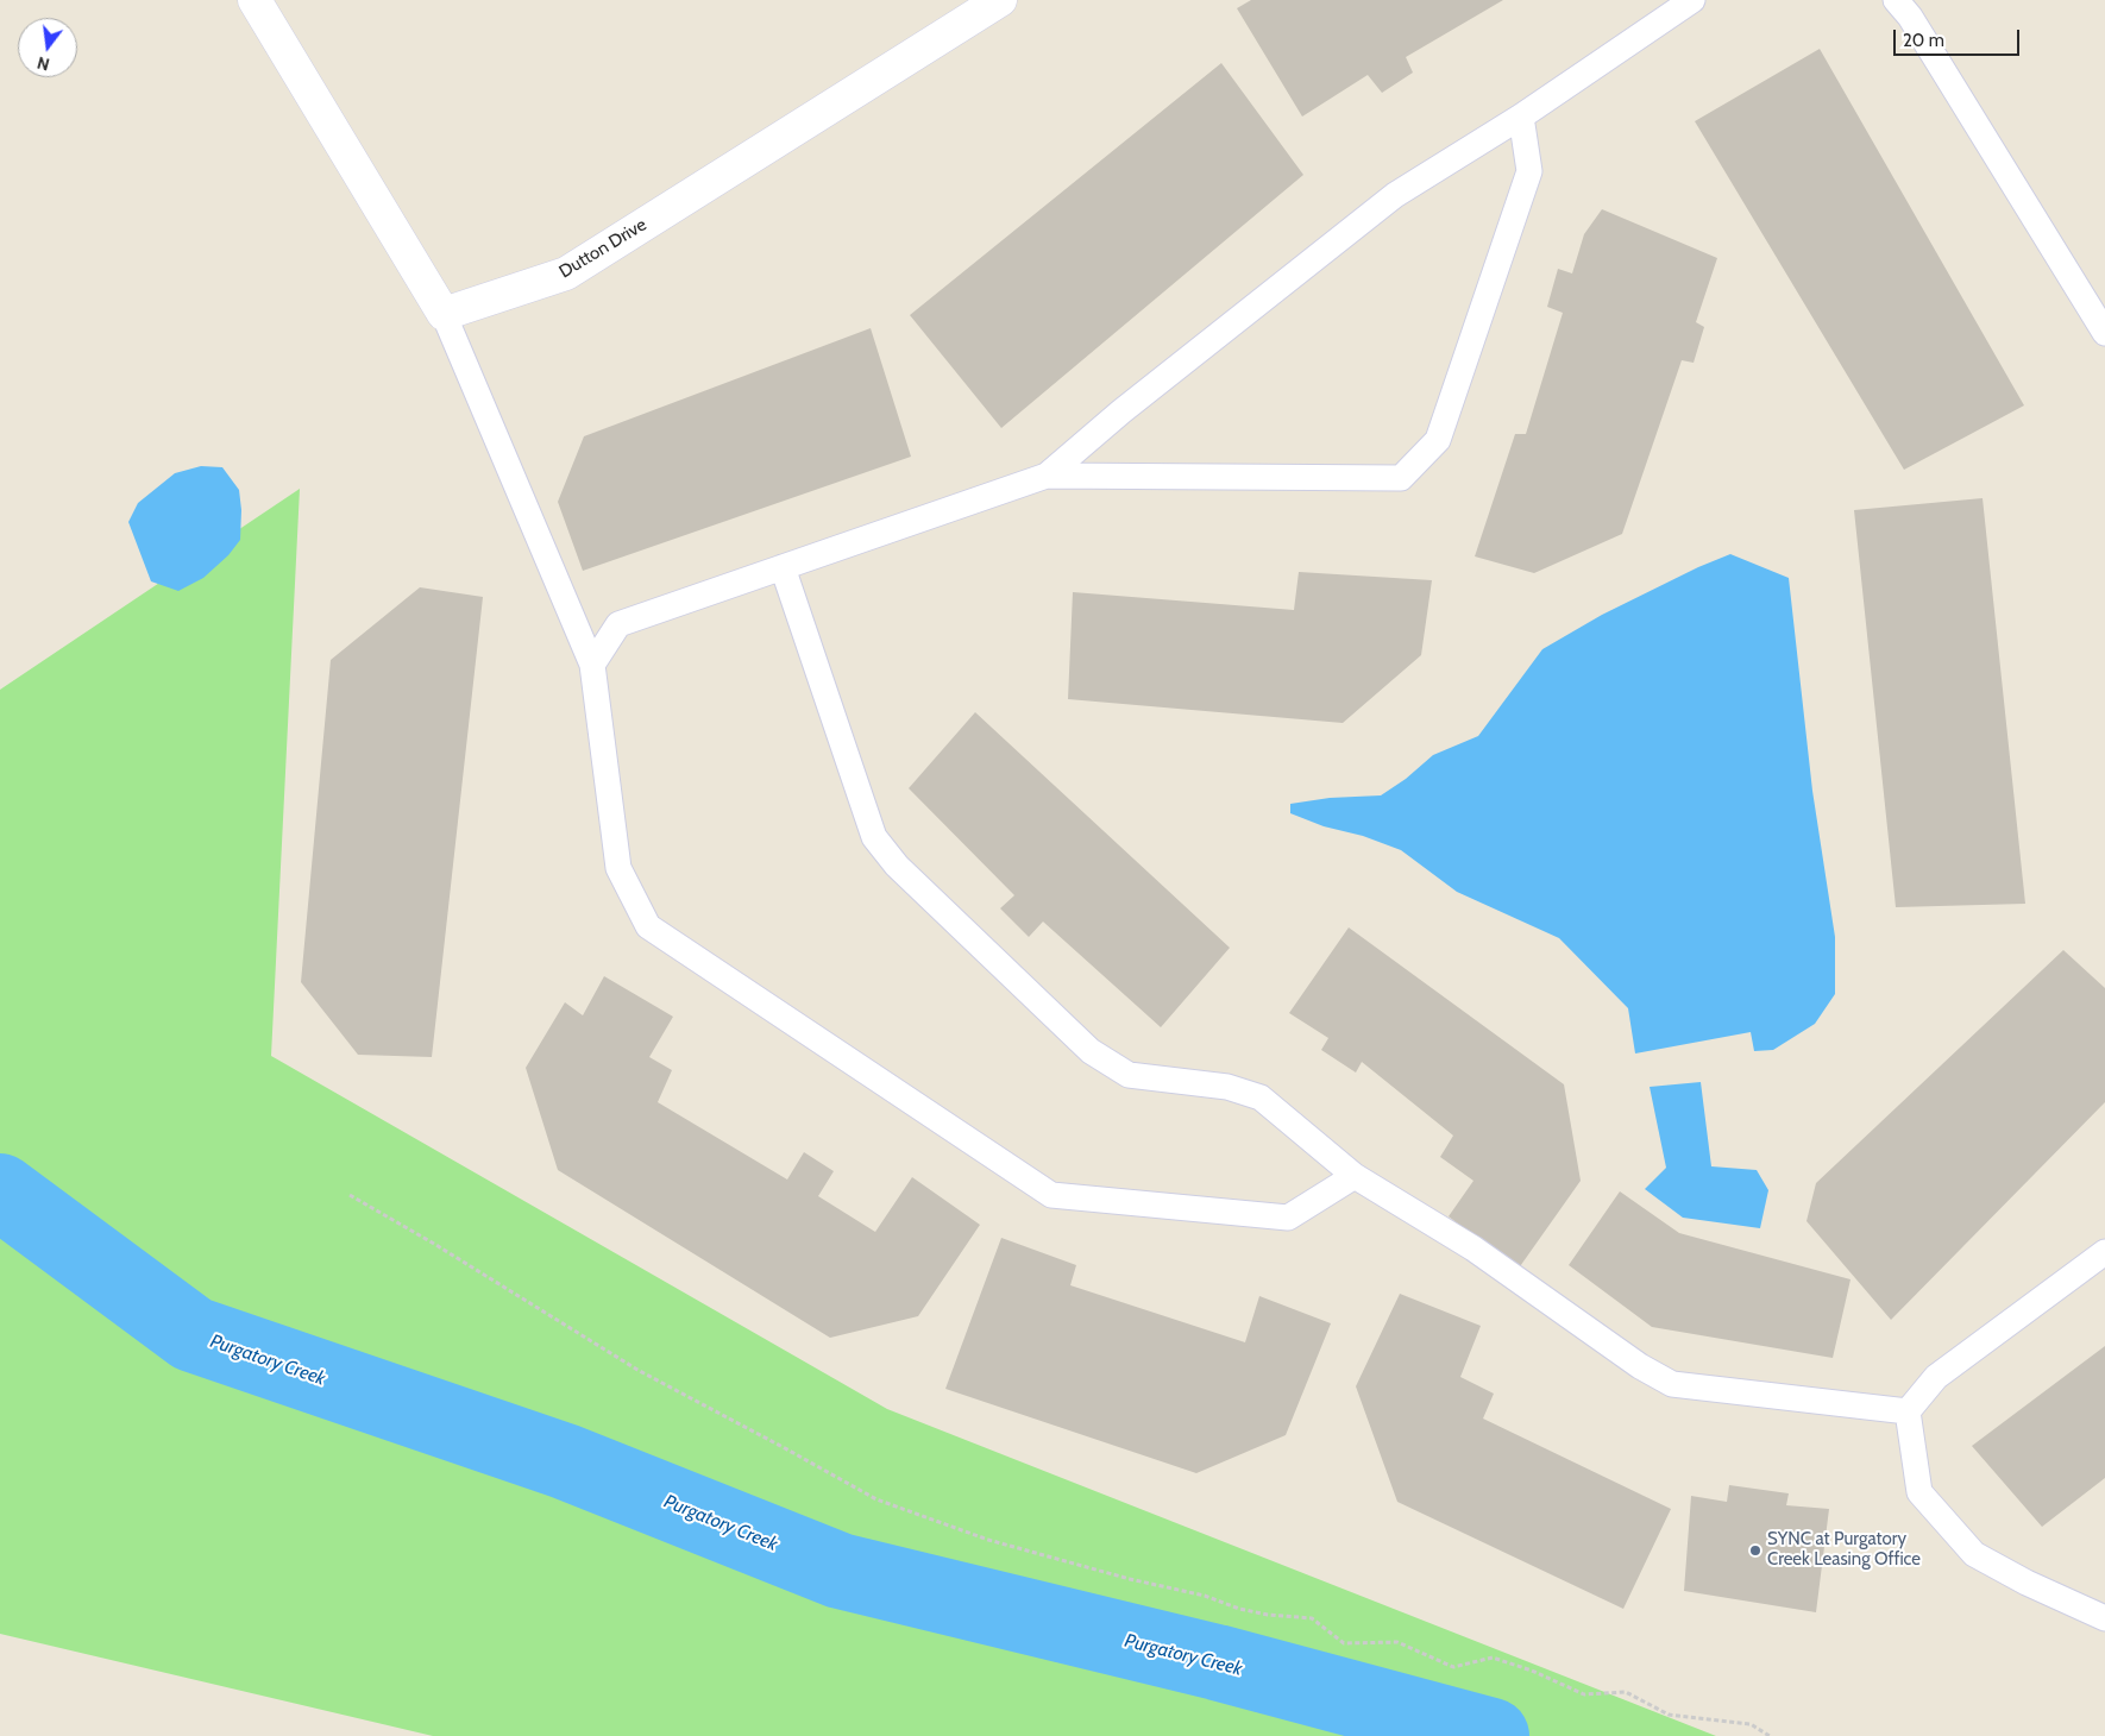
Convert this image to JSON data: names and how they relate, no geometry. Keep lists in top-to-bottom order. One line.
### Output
{"streets":{"street":["Dutton Drive"]},"water":["Purgatory Creek"],"places":["SYNC at Purgatory Creek Leasing Office"],"scale_bar":"20 m","north":"bottom"}
